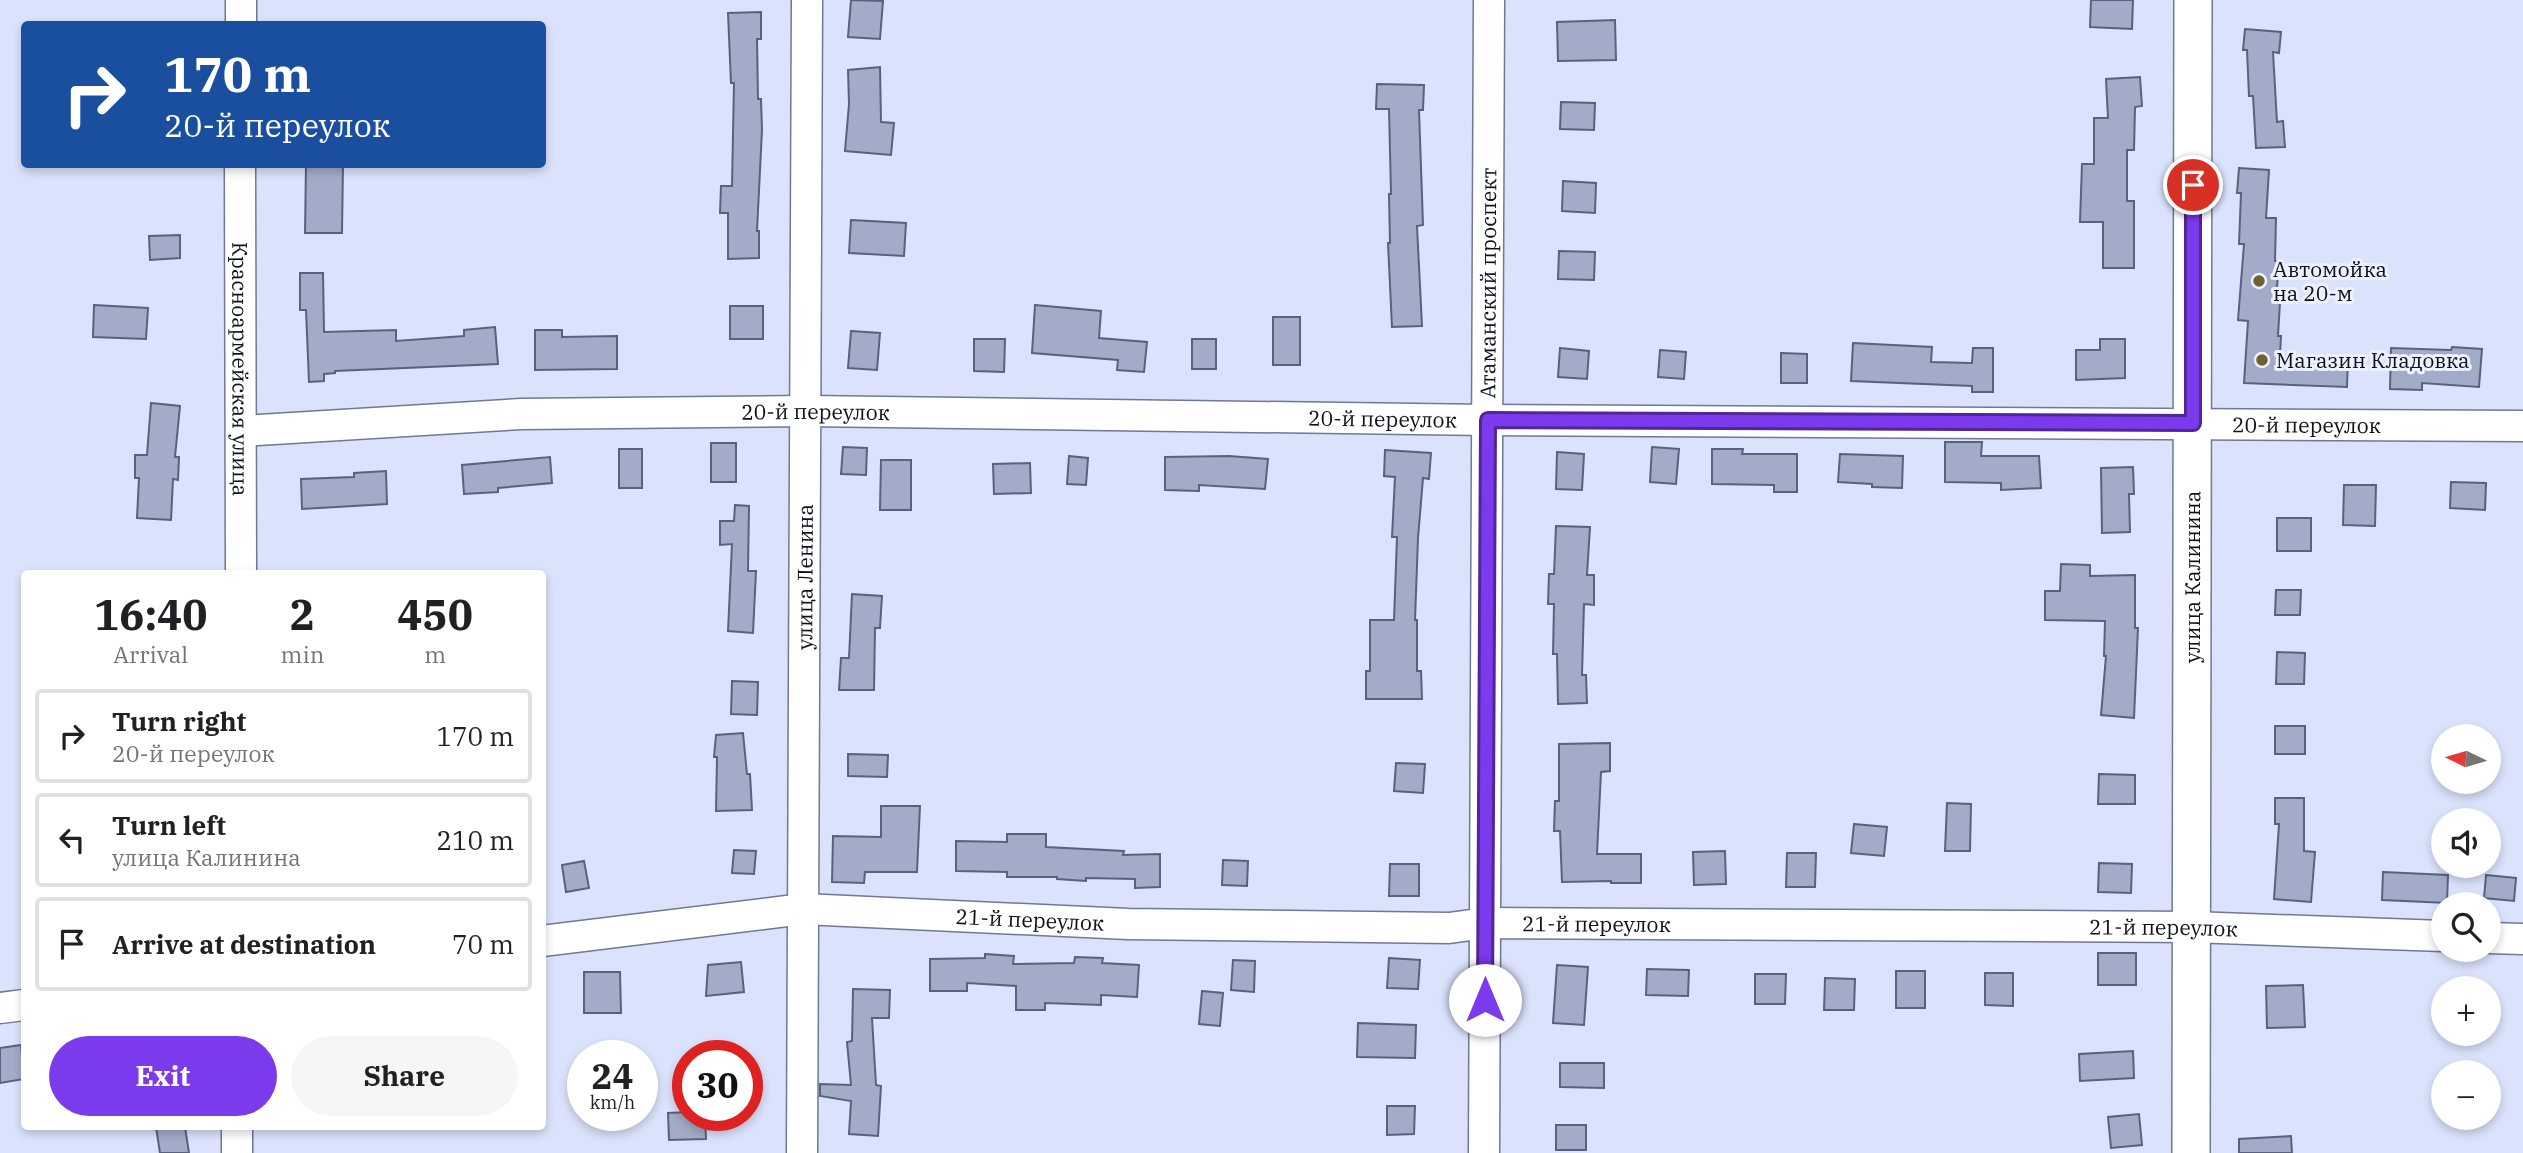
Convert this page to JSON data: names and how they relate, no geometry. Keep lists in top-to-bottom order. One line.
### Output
{"streets":{"main road":["улица Калинина"],"street":["Атаманский проспект","Красноармейская улица","20-й переулок","улица Ленина","21-й переулок"]},"crossings":[["Атаманский проспект","20-й переулок"],["Атаманский проспект","21-й переулок"],["Красноармейская улица","20-й переулок"],["20-й переулок","улица Ленина"],["20-й переулок","улица Калинина"],["улица Ленина","21-й переулок"],["улица Калинина","21-й переулок"]],"places":["Автомойка на 20-м","Магазин Кладовка"],"north":"left","page":{"turn":["170 m","20-й переулок"],"eta":["16:40","Arrival","2","min","450","m"],"list":[{"name":"Turn right","note":"20-й переулок","value":"170 m"},{"name":"Turn left","note":"улица Калинина","value":"210 m"},{"name":"Arrive at destination","value":"70 m"}],"map_buttons":["+","−"],"buttons":["Exit","Share"],"speed":"24 km/h","limit":"30"}}
